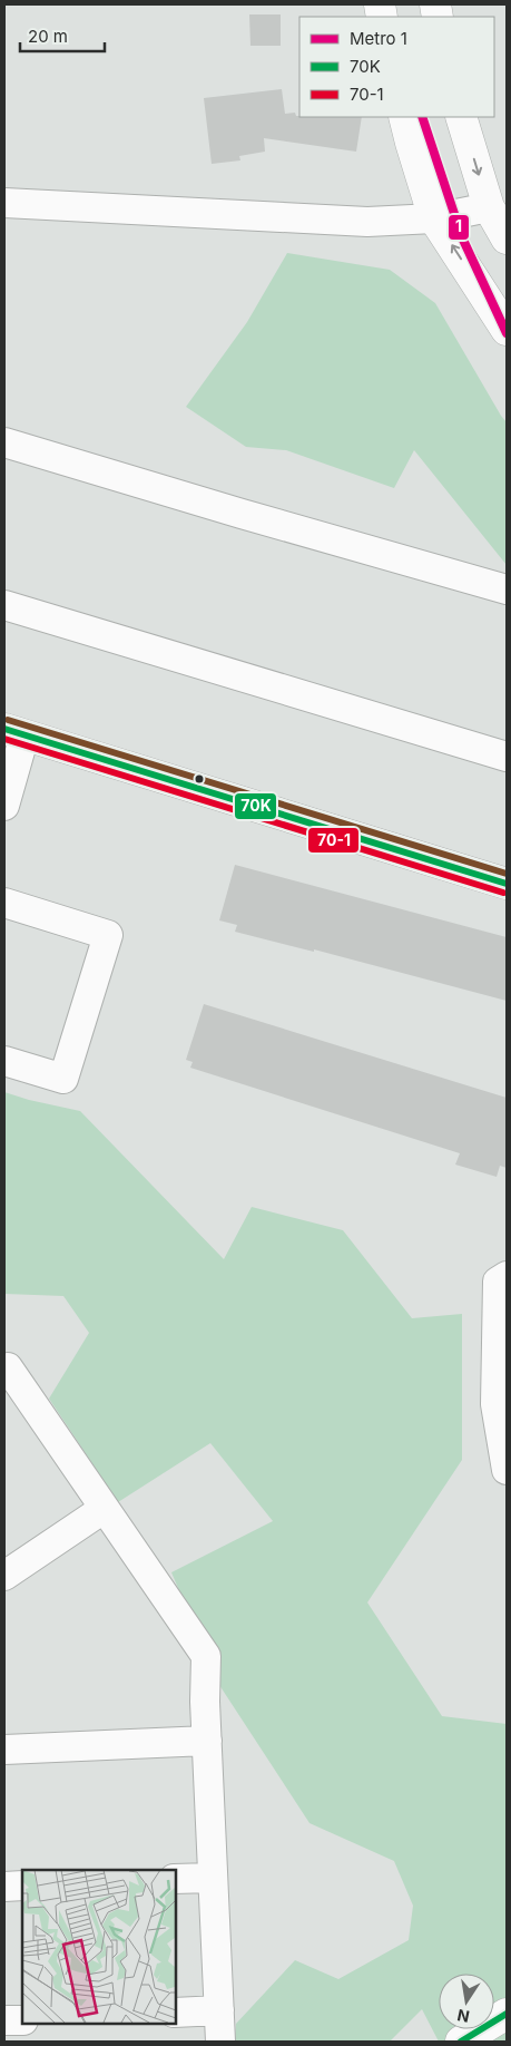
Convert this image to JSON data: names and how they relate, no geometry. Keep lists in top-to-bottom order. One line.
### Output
{"lines":["metro line 1","transit line 70K","transit line 70-1"],"legend":["Metro 1","70K","70-1"],"scale_bar":"20 m","north":"bottom"}
